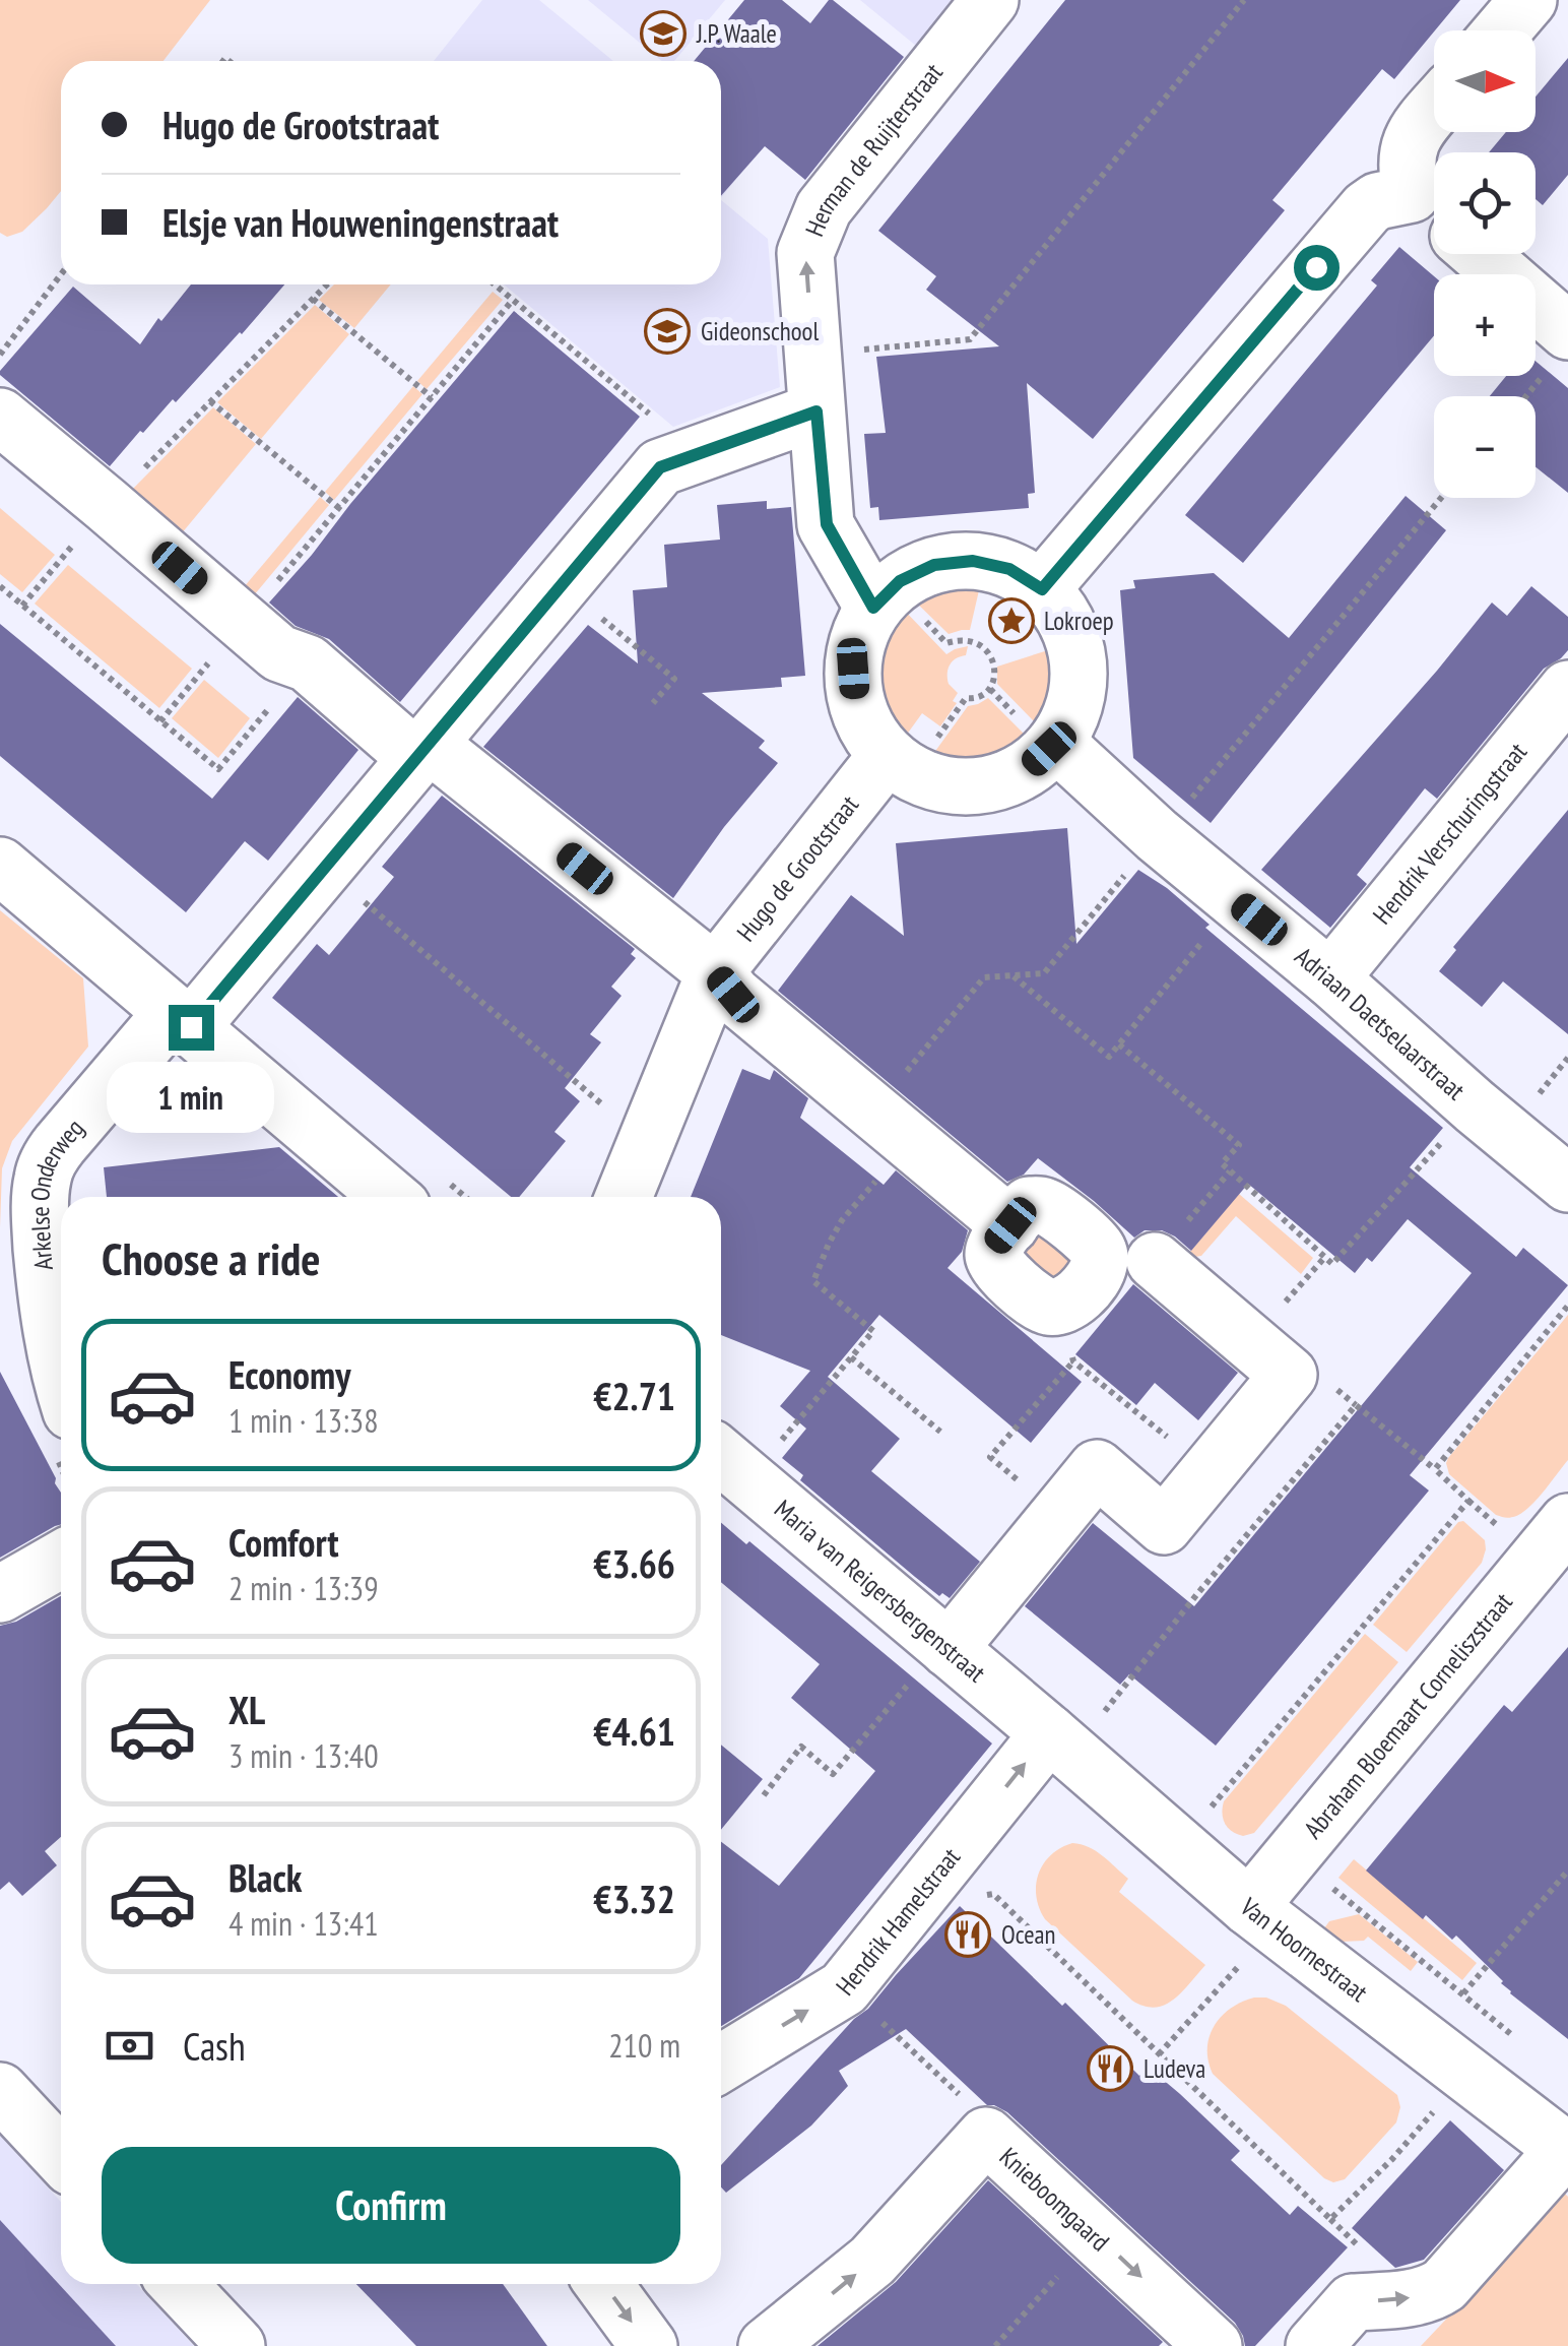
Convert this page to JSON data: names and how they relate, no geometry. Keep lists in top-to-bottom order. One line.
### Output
{"streets":{"street":["Herman de Ruijterstraat","Hendrik Verschuringstraat","Hugo de Grootstraat","Adriaan Daetselaarstraat","Arkelse Onderweg","Maria van Reigersbergenstraat","Abraham Bloemaart Corneliszstraat","Hendrik Hamelstraat","Van Hoornestraat","Knieboomgaard"]},"crossings":[["Hendrik Verschuringstraat","Adriaan Daetselaarstraat"],["Maria van Reigersbergenstraat","Hendrik Hamelstraat"],["Maria van Reigersbergenstraat","Van Hoornestraat"],["Abraham Bloemaart Corneliszstraat","Van Hoornestraat"],["Hendrik Hamelstraat","Van Hoornestraat"]],"one_way":["Herman de Ruijterstraat","Hendrik Hamelstraat"],"places":{"school or university":["J.P. Waale","Gideonschool"],"place":["Lokroep"],"restaurant":["Ocean","Ludeva"]},"north":"right","page":{"map_buttons":["+","−"],"banner":["Hugo de Grootstraat","Elsje van Houweningenstraat"],"bubble":"1 min","heading":"Choose a ride","list":[{"name":"Economy","note":"1 min · 13:38","value":"€2.71"},{"name":"Comfort","note":"2 min · 13:39","value":"€3.66"},{"name":"XL","note":"3 min · 13:40","value":"€4.61"},{"name":"Black","note":"4 min · 13:41","value":"€3.32"}],"pay":["Cash","210 m"],"buttons":"Confirm"}}
